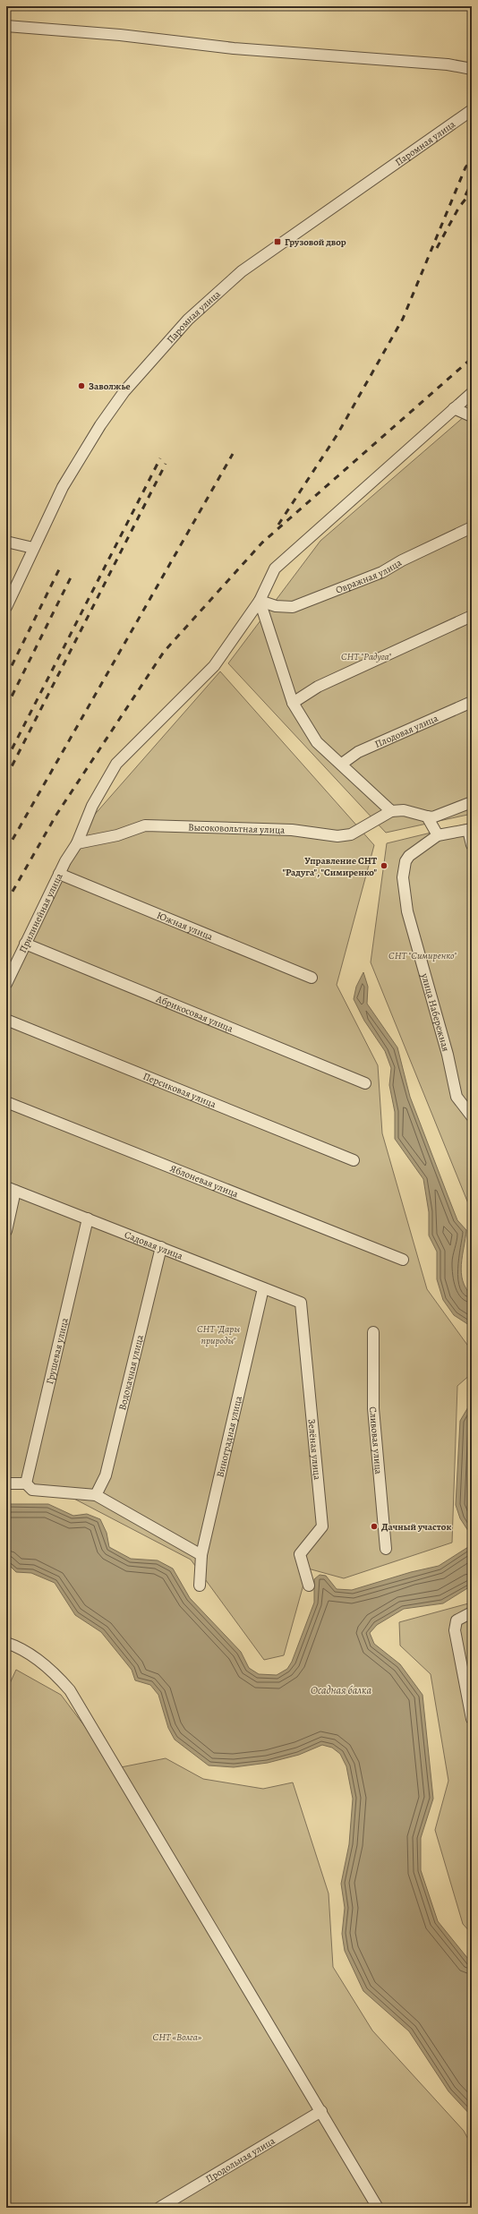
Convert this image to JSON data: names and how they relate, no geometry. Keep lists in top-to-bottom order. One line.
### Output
{"streets":{"street":["Паромная улица","Овражная улица","Плодовая улица","Высоковольтная улица","Прилинейная улица","Южная улица","улица Набережная","Абрикосовая улица","Персиковая улица","Яблоневая улица","Садовая улица","Грушевая улица","Водокачная улица","Виноградная улица","Сливовая улица","Зелёная улица","Продольная улица"]},"crossings":[["Овражная улица","Прилинейная улица"],["Высоковольтная улица","Прилинейная улица"],["Прилинейная улица","Южная улица"],["Прилинейная улица","Абрикосовая улица"],["Садовая улица","Грушевая улица"],["Садовая улица","Водокачная улица"],["Садовая улица","Виноградная улица"],["Садовая улица","Зелёная улица"]],"water":["Осадная балка"],"parks":["СНТ \"Радуга\"","СНТ \"Симиренко\"","СНТ \"Дары природы\"","СНТ «Волга»"],"places":{"transit":["Грузовой двор"],"other":["Заволжье","Управление СНТ \"Радуга\", \"Симиренко\"","Дачный участок"]}}
